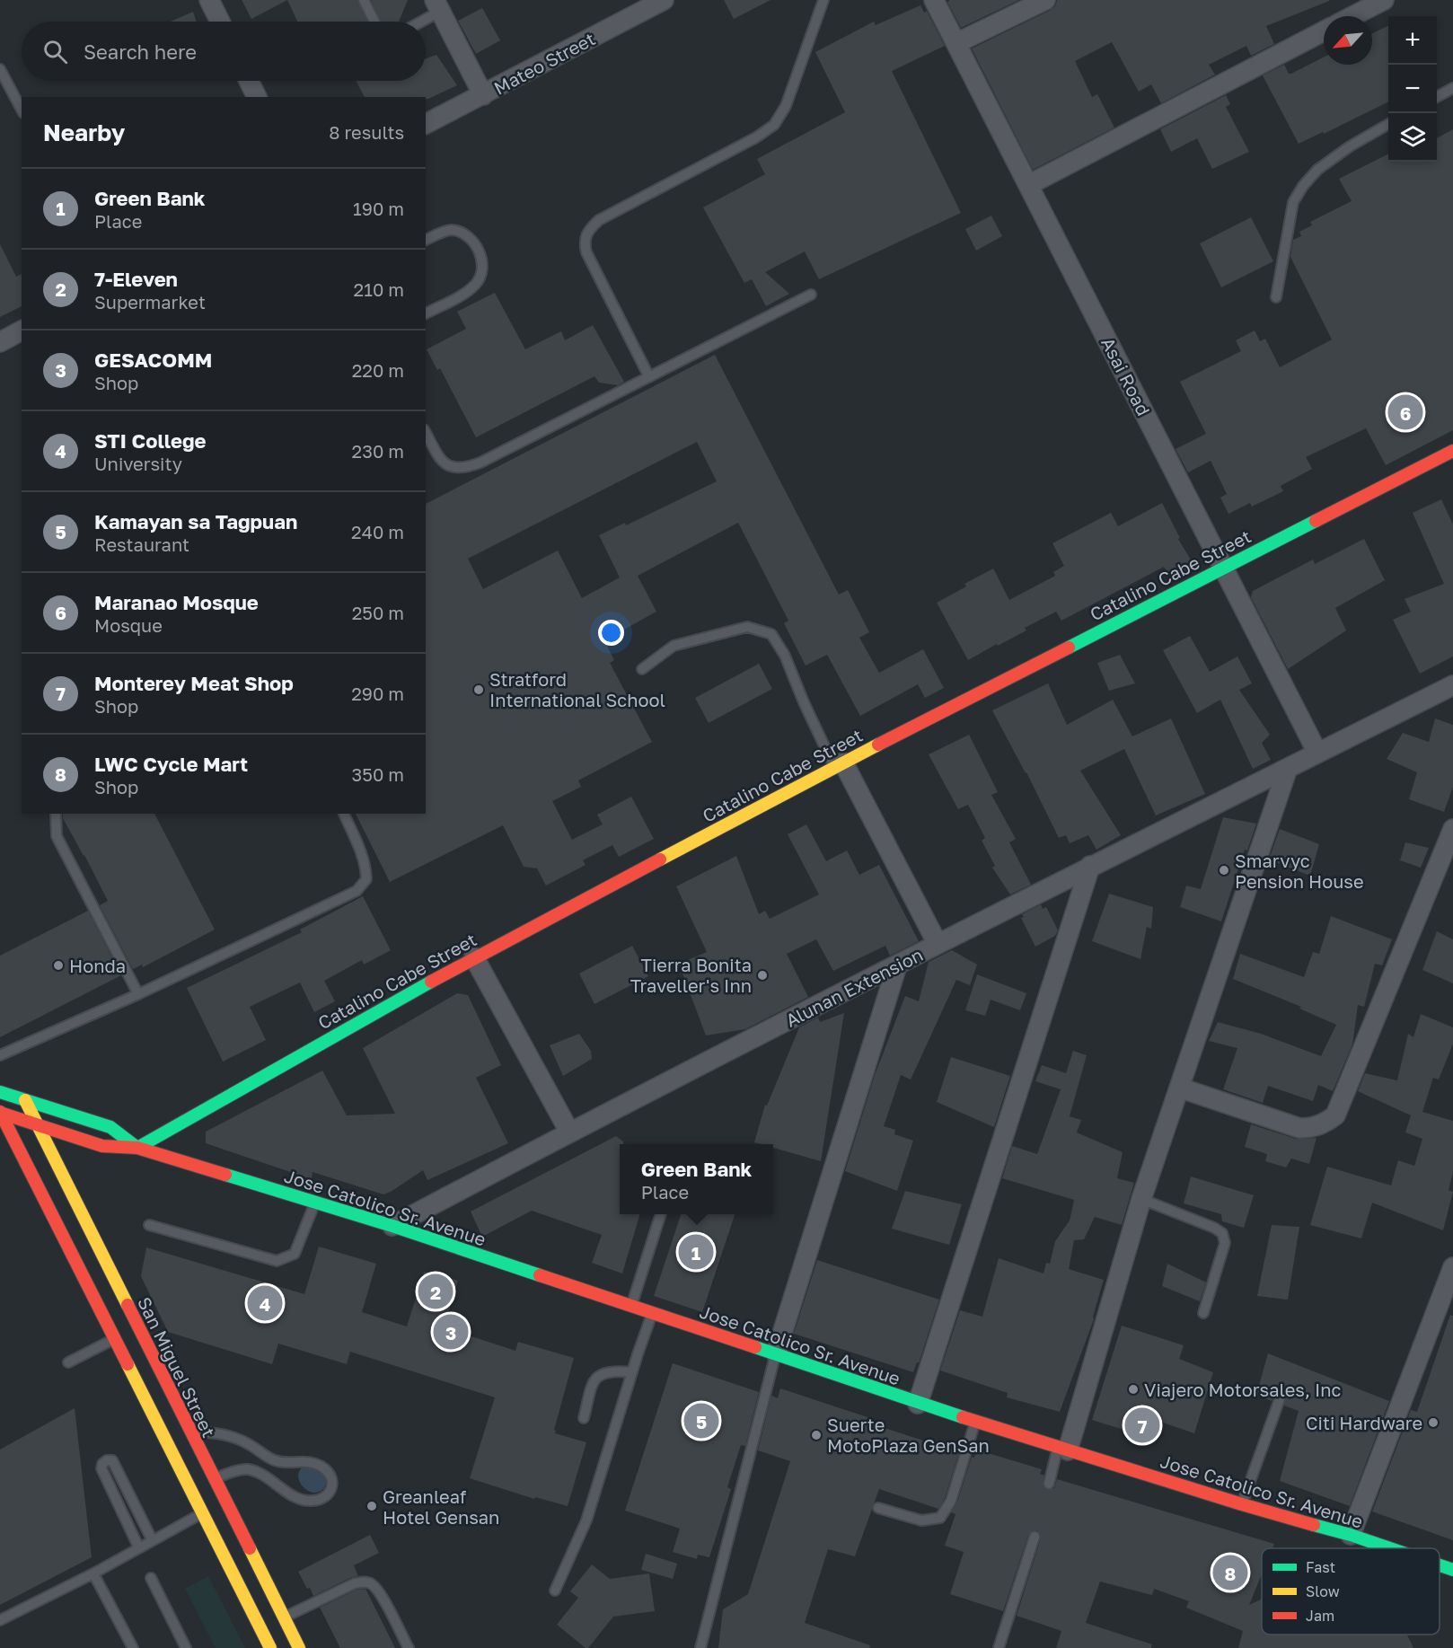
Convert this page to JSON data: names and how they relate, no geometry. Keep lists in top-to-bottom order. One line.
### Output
{"streets":{"street":["Mateo Street","Asai Road","Catalino Cabe Street","Alunan Extension","Jose Catolico Sr. Avenue","San Miguel Street"]},"crossings":[["Asai Road","Catalino Cabe Street"],["Asai Road","Alunan Extension"],["Catalino Cabe Street","Jose Catolico Sr. Avenue"],["Alunan Extension","Jose Catolico Sr. Avenue"],["Jose Catolico Sr. Avenue","San Miguel Street"]],"places":["Stratford International School","Smarvyc Pension House","Honda","Tierra Bonita Traveller's Inn","Viajero Motorsales, Inc","Citi Hardware","Suerte MotoPlaza GenSan","Greanleaf Hotel Gensan"],"legend":["Fast","Slow","Jam"],"north":"bottom left","page":{"map_buttons":["+","−"],"search":"Search here","heading":["Nearby","8 results"],"list":[{"mark":"1","name":"Green Bank","note":"Place","value":"190 m"},{"mark":"2","name":"7-Eleven","note":"Supermarket","value":"210 m"},{"mark":"3","name":"GESACOMM","note":"Shop","value":"220 m"},{"mark":"4","name":"STI College","note":"University","value":"230 m"},{"mark":"5","name":"Kamayan sa Tagpuan","note":"Restaurant","value":"240 m"},{"mark":"6","name":"Maranao Mosque","note":"Mosque","value":"250 m"},{"mark":"7","name":"Monterey Meat Shop","note":"Shop","value":"290 m"},{"mark":"8","name":"LWC Cycle Mart","note":"Shop","value":"350 m"}],"pins":["6","1","2","4","3","5","7","8"],"popup":["Green Bank","Place"]}}
